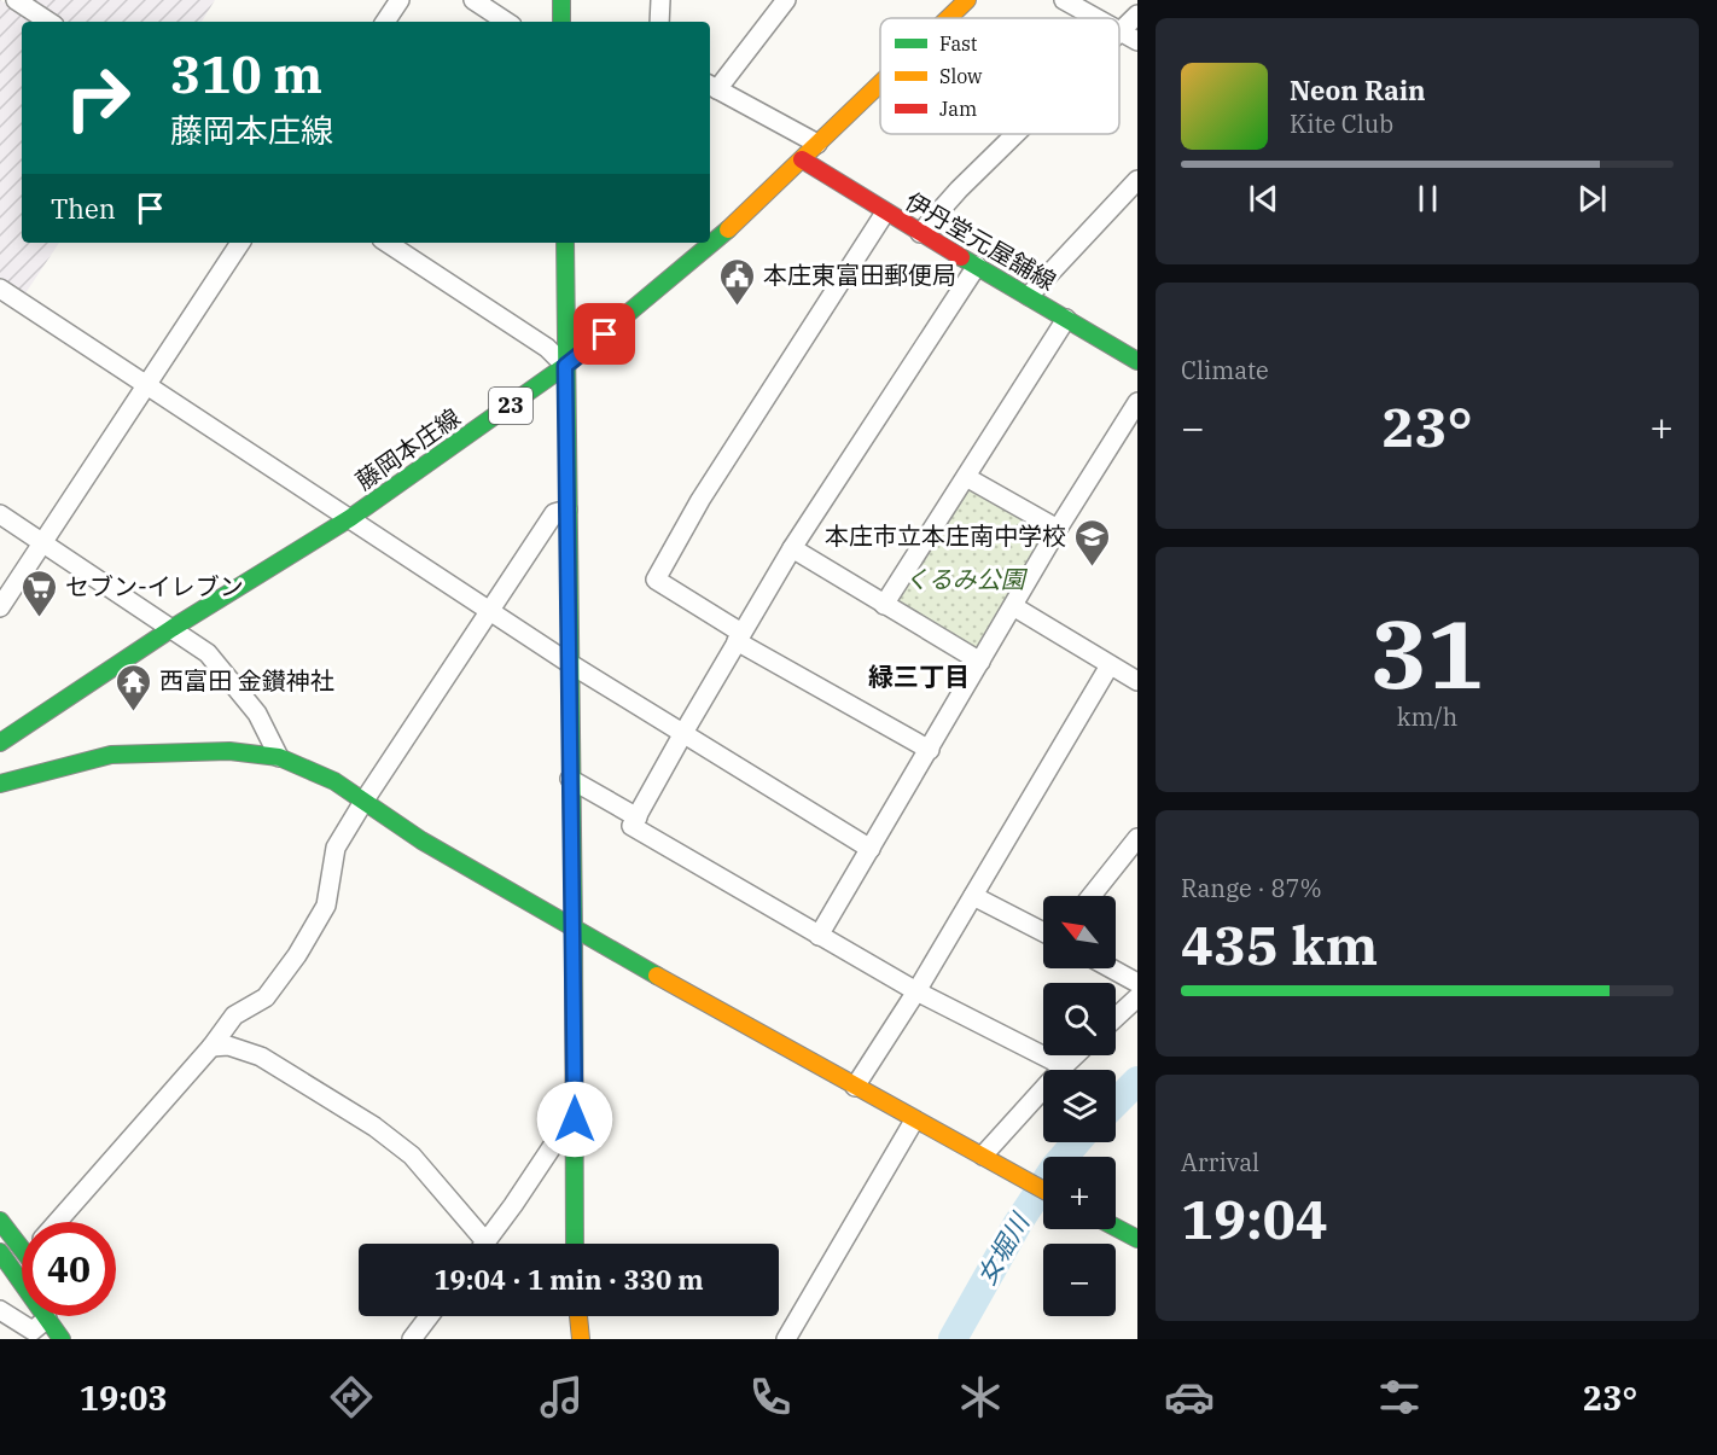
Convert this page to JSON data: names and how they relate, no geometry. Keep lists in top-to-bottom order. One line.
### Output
{"streets":{"main road":["伊丹堂元屋舗線","23","藤岡本庄線"]},"crossings":[["伊丹堂元屋舗線","藤岡本庄線"]],"districts":["緑三丁目"],"water":["女堀川"],"parks":["くるみ公園"],"places":{"public building":["本庄東富田郵便局"],"school or university":["本庄市立本庄南中学校"],"supermarket":["セブン-イレブン"],"temple":["西富田 金鑚神社"]},"legend":["Fast","Slow","Jam"],"north":"top left","page":{"turn":["310 m","藤岡本庄線"],"song":["Neon Rain","Kite Club"],"then":"Then","tile":["Climate",["31","km/h"],["Range · 87%","435 km"],["Arrival","19:04"]],"heat":["−","23°","+"],"map_buttons":["+","−"],"limit":"40","trip":"19:04 · 1 min · 330 m","tabs":["19:03","23°"]}}
